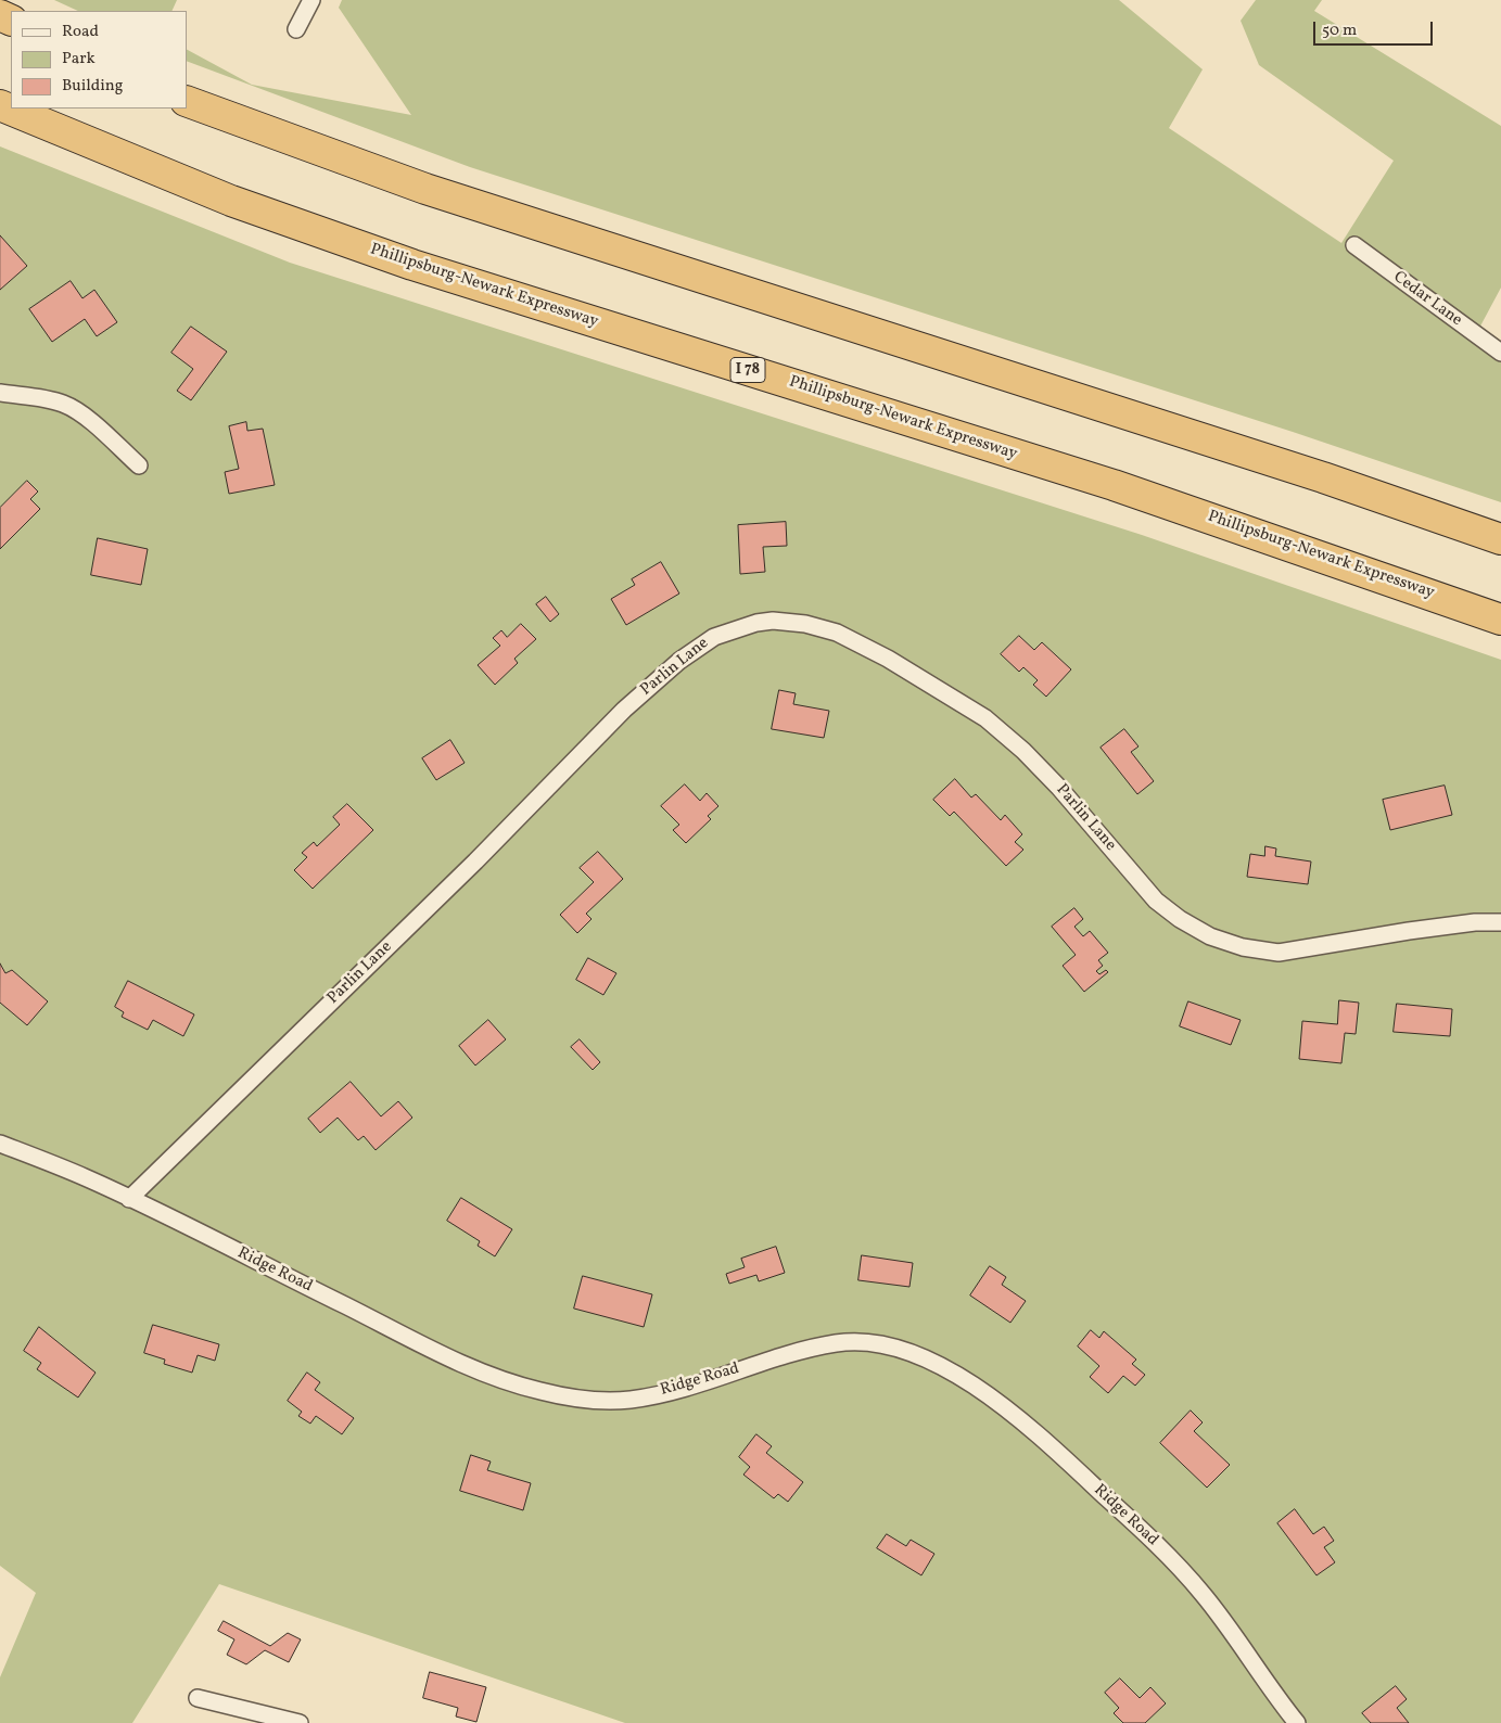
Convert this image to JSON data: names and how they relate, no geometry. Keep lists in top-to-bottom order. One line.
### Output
{"streets":{"highway":["Phillipsburg-Newark Expressway","I 78"],"street":["Cedar Lane","Parlin Lane","Ridge Road"]},"crossings":[["Parlin Lane","Ridge Road"]],"legend":["Road","Park","Building"],"scale_bar":"50 m"}
